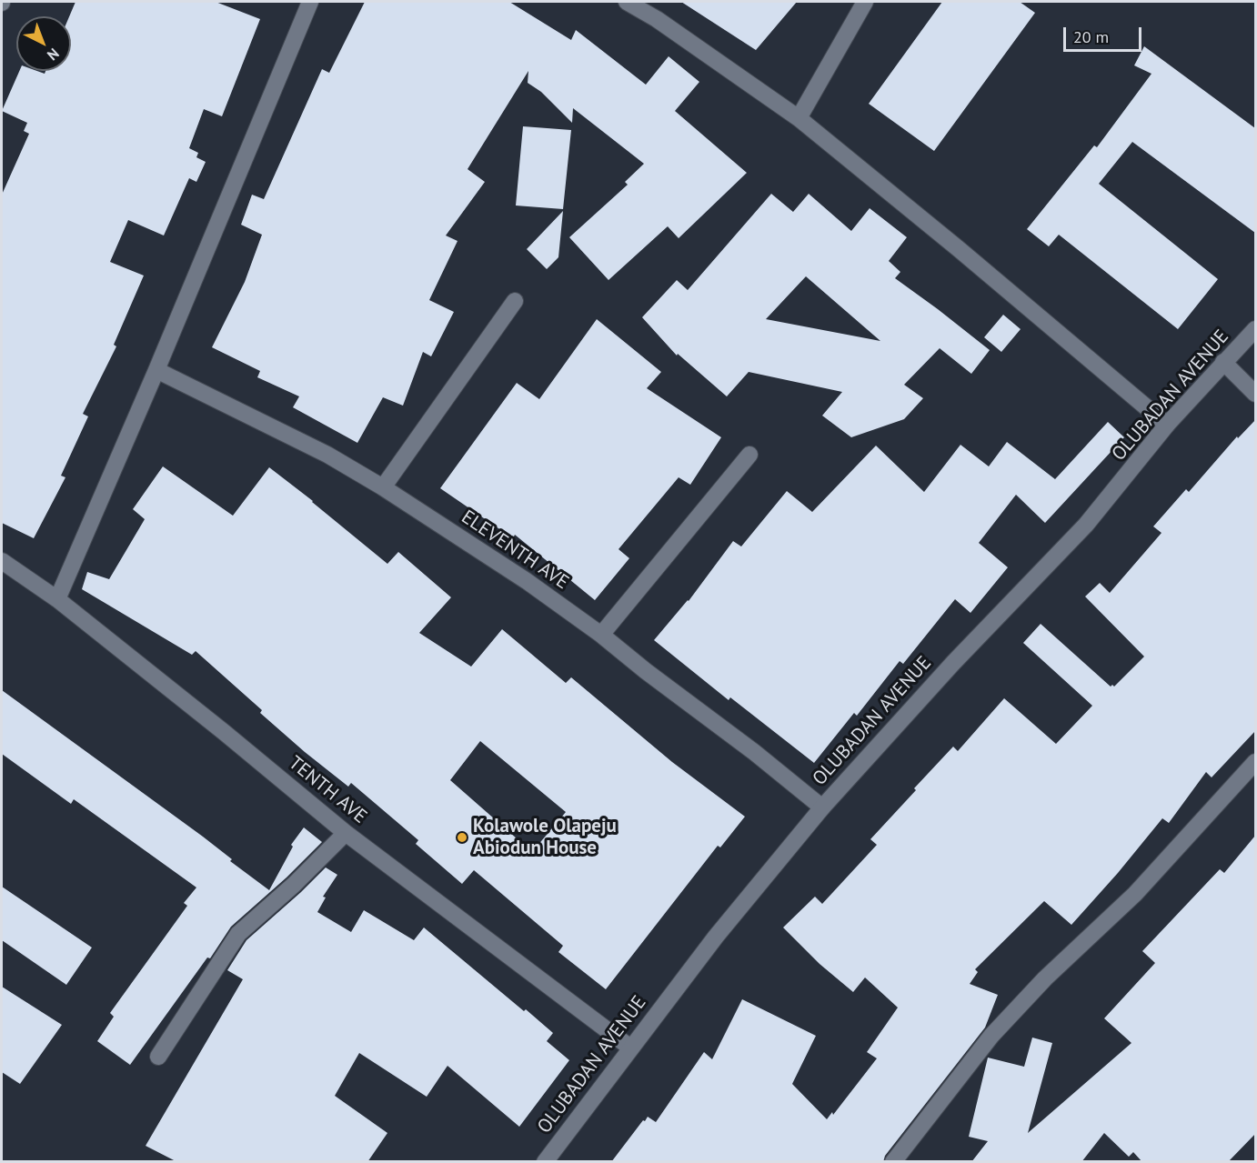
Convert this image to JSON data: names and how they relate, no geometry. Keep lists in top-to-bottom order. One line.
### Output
{"streets":{"street":["OLUBADAN AVENUE","ELEVENTH AVE","TENTH AVE"]},"crossings":[["OLUBADAN AVENUE","ELEVENTH AVE"],["OLUBADAN AVENUE","TENTH AVE"]],"places":["Kolawole Olapeju Abiodun House"],"scale_bar":"20 m","north":"bottom right"}
